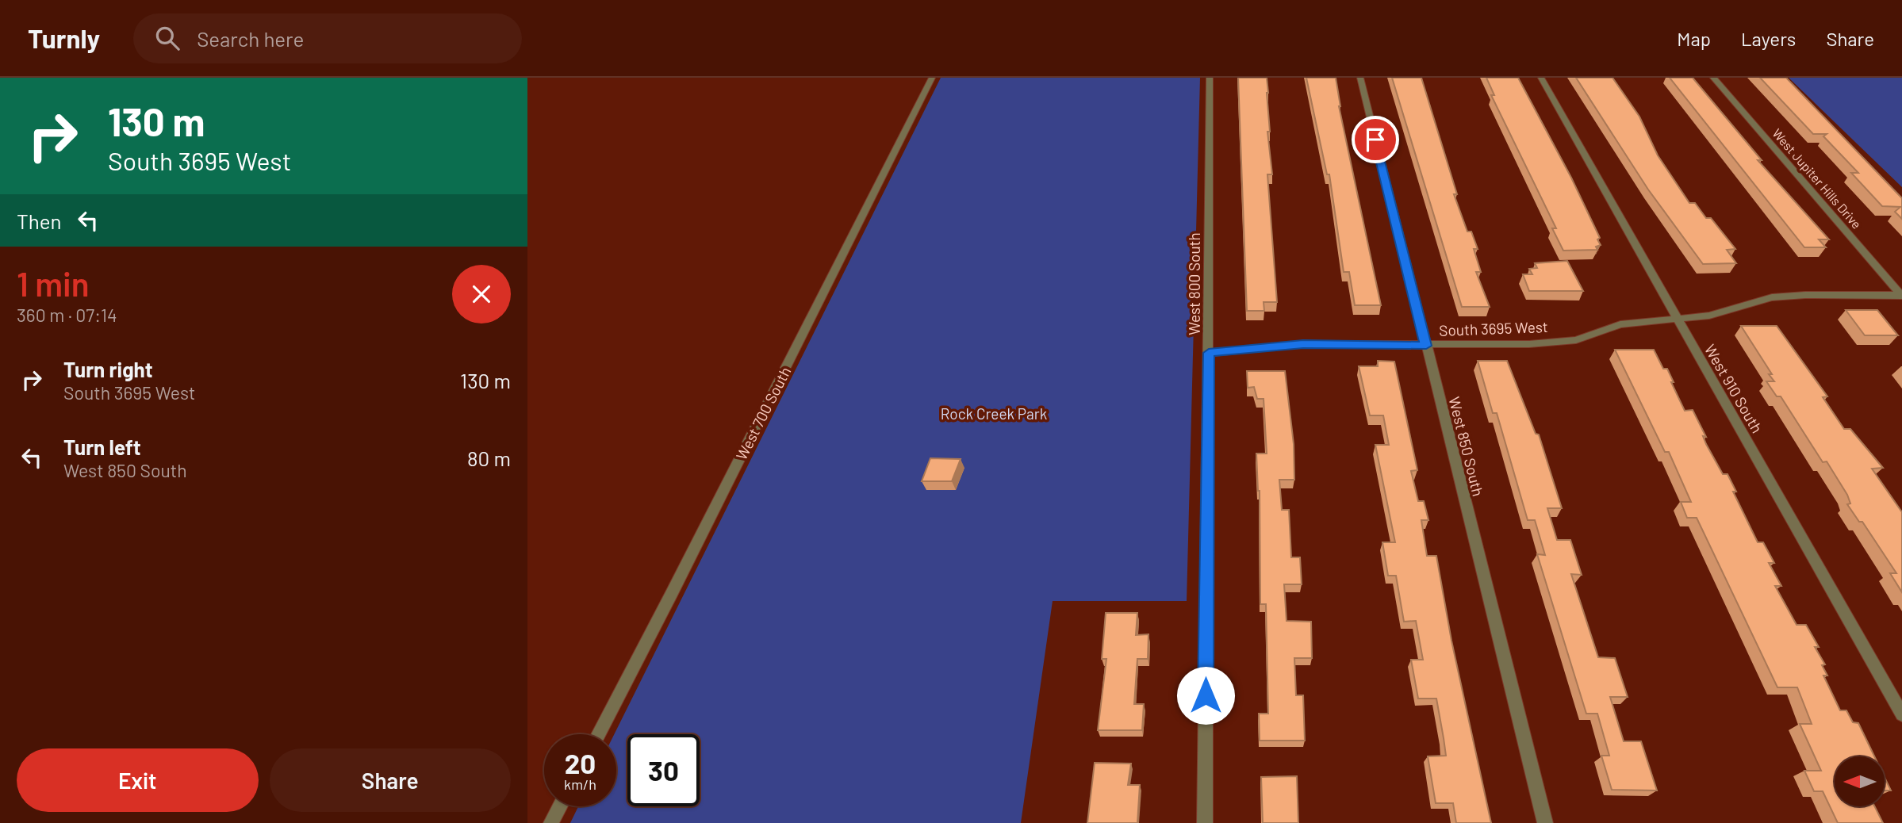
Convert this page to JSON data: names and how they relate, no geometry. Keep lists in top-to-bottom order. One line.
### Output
{"streets":{"street":["West Jupiter Hills Drive","West 800 South","South 3695 West","West 910 South","West 700 South","West 850 South"]},"crossings":[["West Jupiter Hills Drive","South 3695 West"],["West 800 South","South 3695 West"],["South 3695 West","West 910 South"],["South 3695 West","West 850 South"]],"parks":["Rock Creek Park"],"north":"left","page":{"header":"Turnly","search":"Search here","nav":["Map","Layers","Share"],"turn":["130 m","South 3695 West"],"then":"Then","heading":["1 min","360 m · 07:14"],"list":[{"name":"Turn right","note":"South 3695 West","value":"130 m"},{"name":"Turn left","note":"West 850 South","value":"80 m"}],"speed":"20 km/h","limit":"30","buttons":["Exit","Share"]}}
